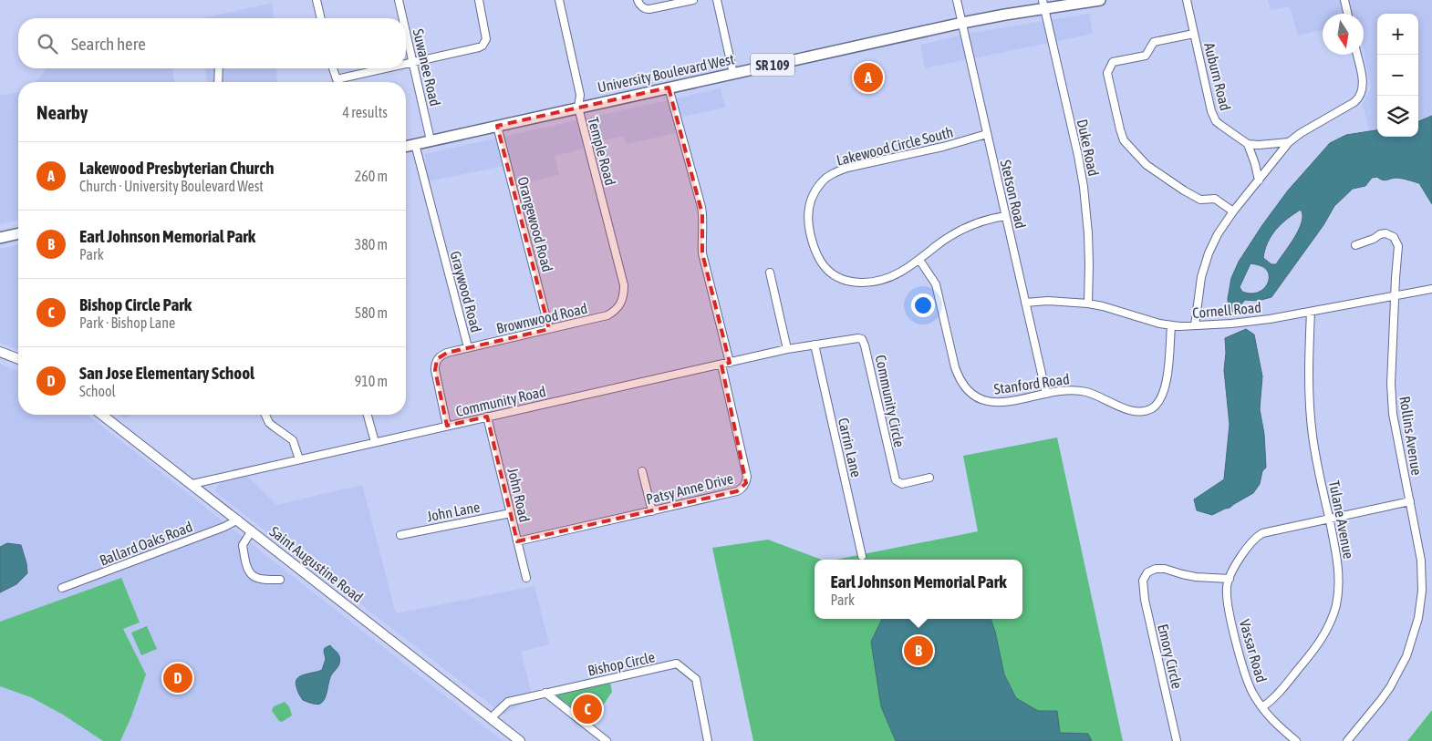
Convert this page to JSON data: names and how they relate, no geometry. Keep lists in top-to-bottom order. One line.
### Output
{"streets":{"main road":["SR 109","University Boulevard West","Saint Augustine Road"],"street":["Suwanee Road","Auburn Road","Lakewood Circle South","Duke Road","Temple Road","Stetson Road","Orangewood Road","Graywood Road","Cornell Road","Brownwood Road","Stanford Road","Community Road","Community Circle","Rollins Avenue","Carrin Lane","Patsy Anne Drive","John Road","John Lane","Tulane Avenue","Ballard Oaks Road","Vassar Road","Emory Circle","Bishop Circle"]},"crossings":[["Suwanee Road","University Boulevard West"],["University Boulevard West","Duke Road"],["University Boulevard West","Temple Road"],["University Boulevard West","Stetson Road"],["University Boulevard West","Orangewood Road"],["University Boulevard West","Graywood Road"],["Lakewood Circle South","Stetson Road"],["Lakewood Circle South","Stanford Road"],["Duke Road","Cornell Road"],["Temple Road","Brownwood Road"],["Stetson Road","Cornell Road"],["Stetson Road","Stanford Road"],["Orangewood Road","Brownwood Road"],["Graywood Road","Brownwood Road"],["Graywood Road","Community Road"],["Cornell Road","Stanford Road"],["Cornell Road","Rollins Avenue"],["Cornell Road","Tulane Avenue"],["Community Road","Community Circle"],["Community Road","Carrin Lane"],["Community Road","Patsy Anne Drive"],["Community Road","John Road"],["Community Road","Saint Augustine Road"],["Community Circle","Carrin Lane"],["Patsy Anne Drive","John Road"],["John Road","John Lane"],["Tulane Avenue","Vassar Road"],["Ballard Oaks Road","Saint Augustine Road"],["Saint Augustine Road","Bishop Circle"],["Vassar Road","Emory Circle"]],"north":"bottom","page":{"map_buttons":["+","−"],"search":"Search here","pins":["A","B","D","C"],"heading":["Nearby","4 results"],"list":[{"mark":"A","name":"Lakewood Presbyterian Church","note":"Church · University Boulevard West","value":"260 m"},{"mark":"B","name":"Earl Johnson Memorial Park","note":"Park","value":"380 m"},{"mark":"C","name":"Bishop Circle Park","note":"Park · Bishop Lane","value":"580 m"},{"mark":"D","name":"San Jose Elementary School","note":"School","value":"910 m"}],"popup":["Earl Johnson Memorial Park","Park"]}}
